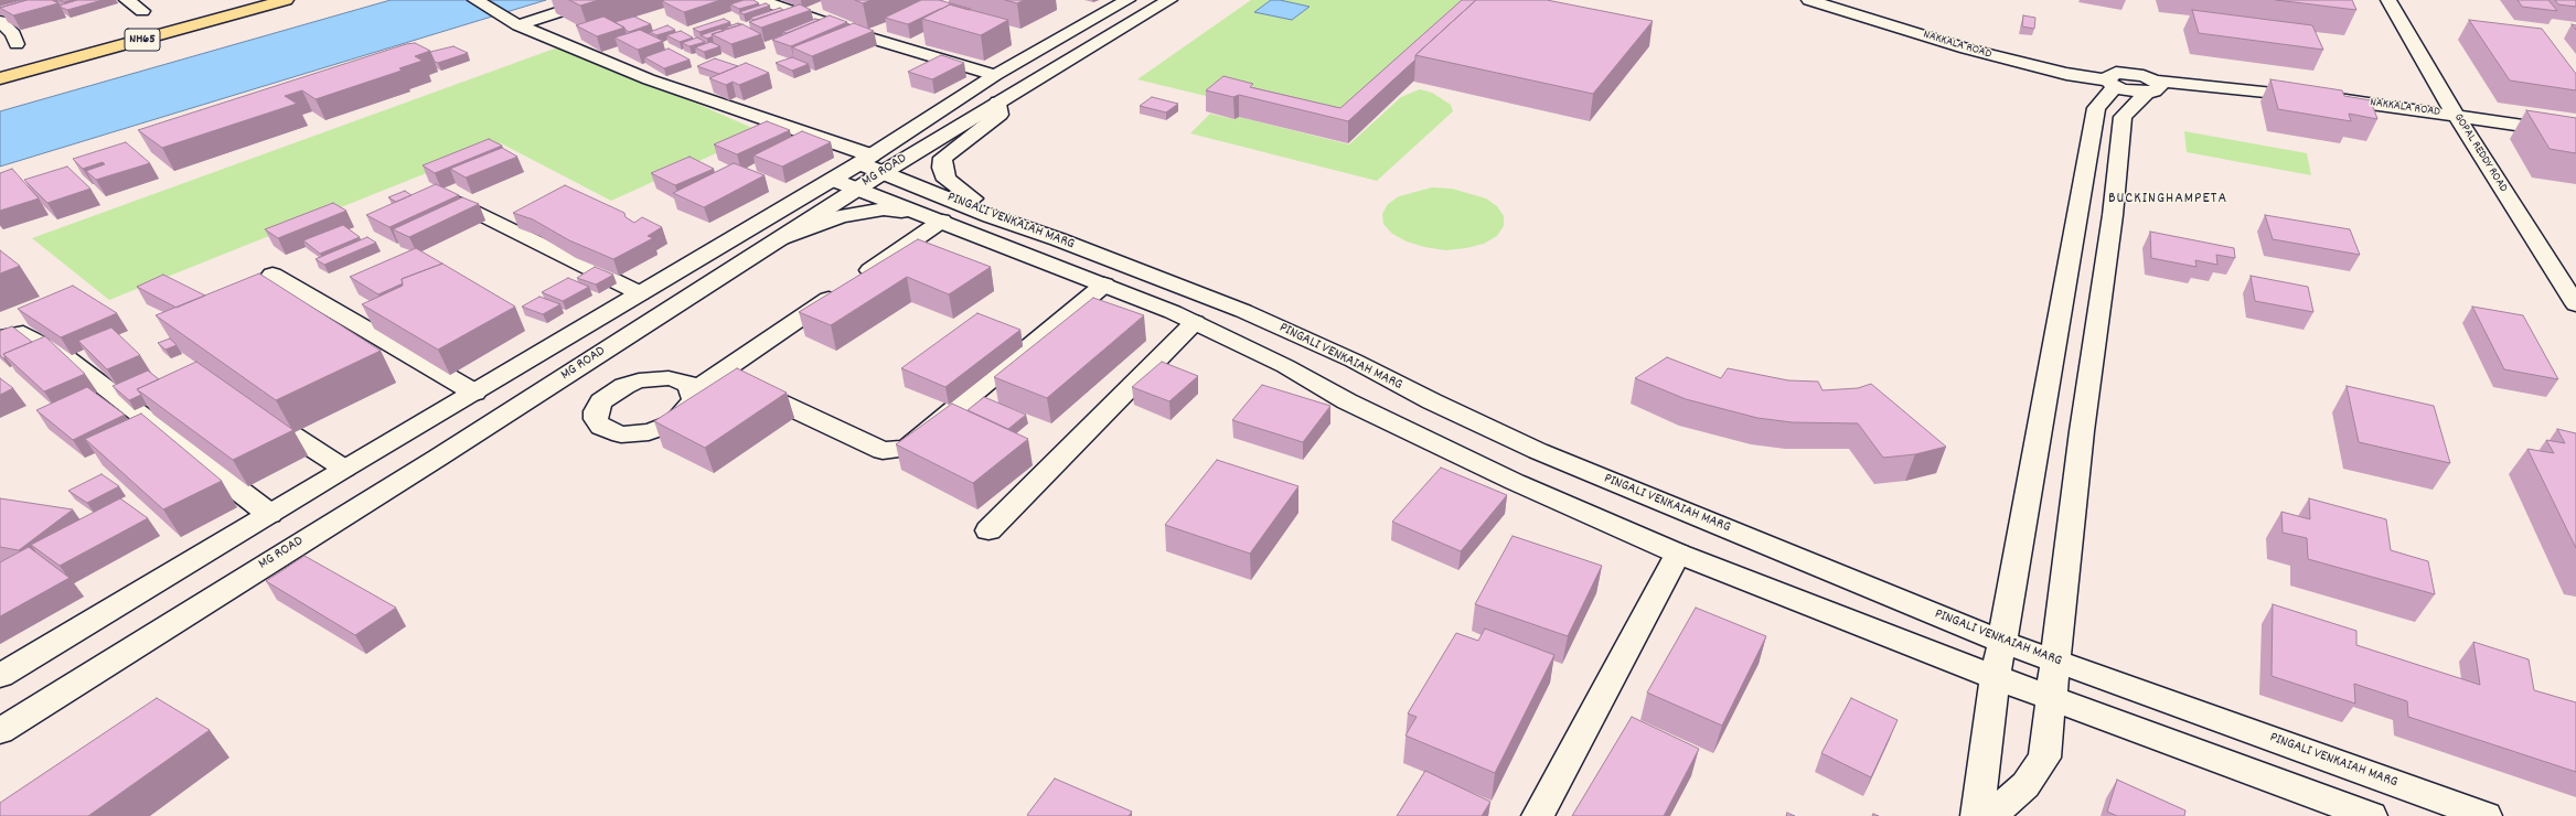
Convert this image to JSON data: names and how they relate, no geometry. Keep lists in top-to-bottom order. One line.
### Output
{"streets":{"highway":["NH65"],"street":["NAKKALA ROAD","GOPAL REDDY ROAD","MG ROAD","PINGALI VENKAIAH MARG"]},"crossings":[["NAKKALA ROAD","GOPAL REDDY ROAD"],["MG ROAD","PINGALI VENKAIAH MARG"]],"districts":["BUCKINGHAMPETA"]}
